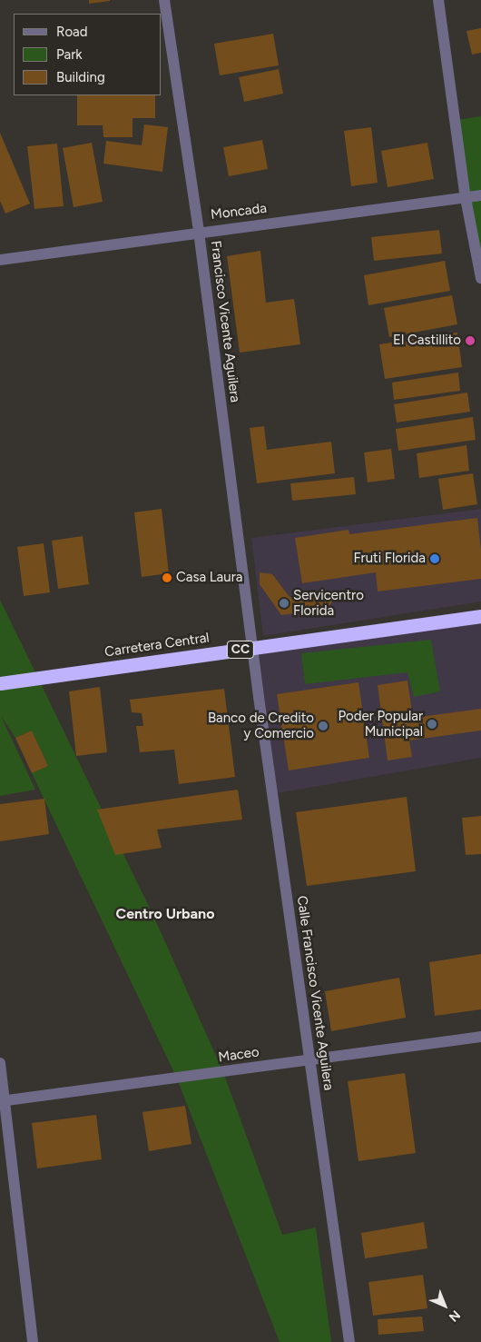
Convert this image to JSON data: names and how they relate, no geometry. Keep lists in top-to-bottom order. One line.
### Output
{"streets":{"highway":["Carretera Central","CC"],"street":["Moncada","Francisco Vicente Aguilera","Calle Francisco Vicente Aguilera","Maceo"]},"crossings":[["Moncada","Francisco Vicente Aguilera"],["Francisco Vicente Aguilera","Carretera Central"],["Francisco Vicente Aguilera","Calle Francisco Vicente Aguilera"],["Carretera Central","Calle Francisco Vicente Aguilera"],["Calle Francisco Vicente Aguilera","Maceo"]],"districts":["Centro Urbano"],"places":["El Castillito","Fruti Florida","Casa Laura","Servicentro Florida","Poder Popular Municipal","Banco de Credito y Comercio"],"legend":["Road","Park","Building"],"north":"bottom right"}
